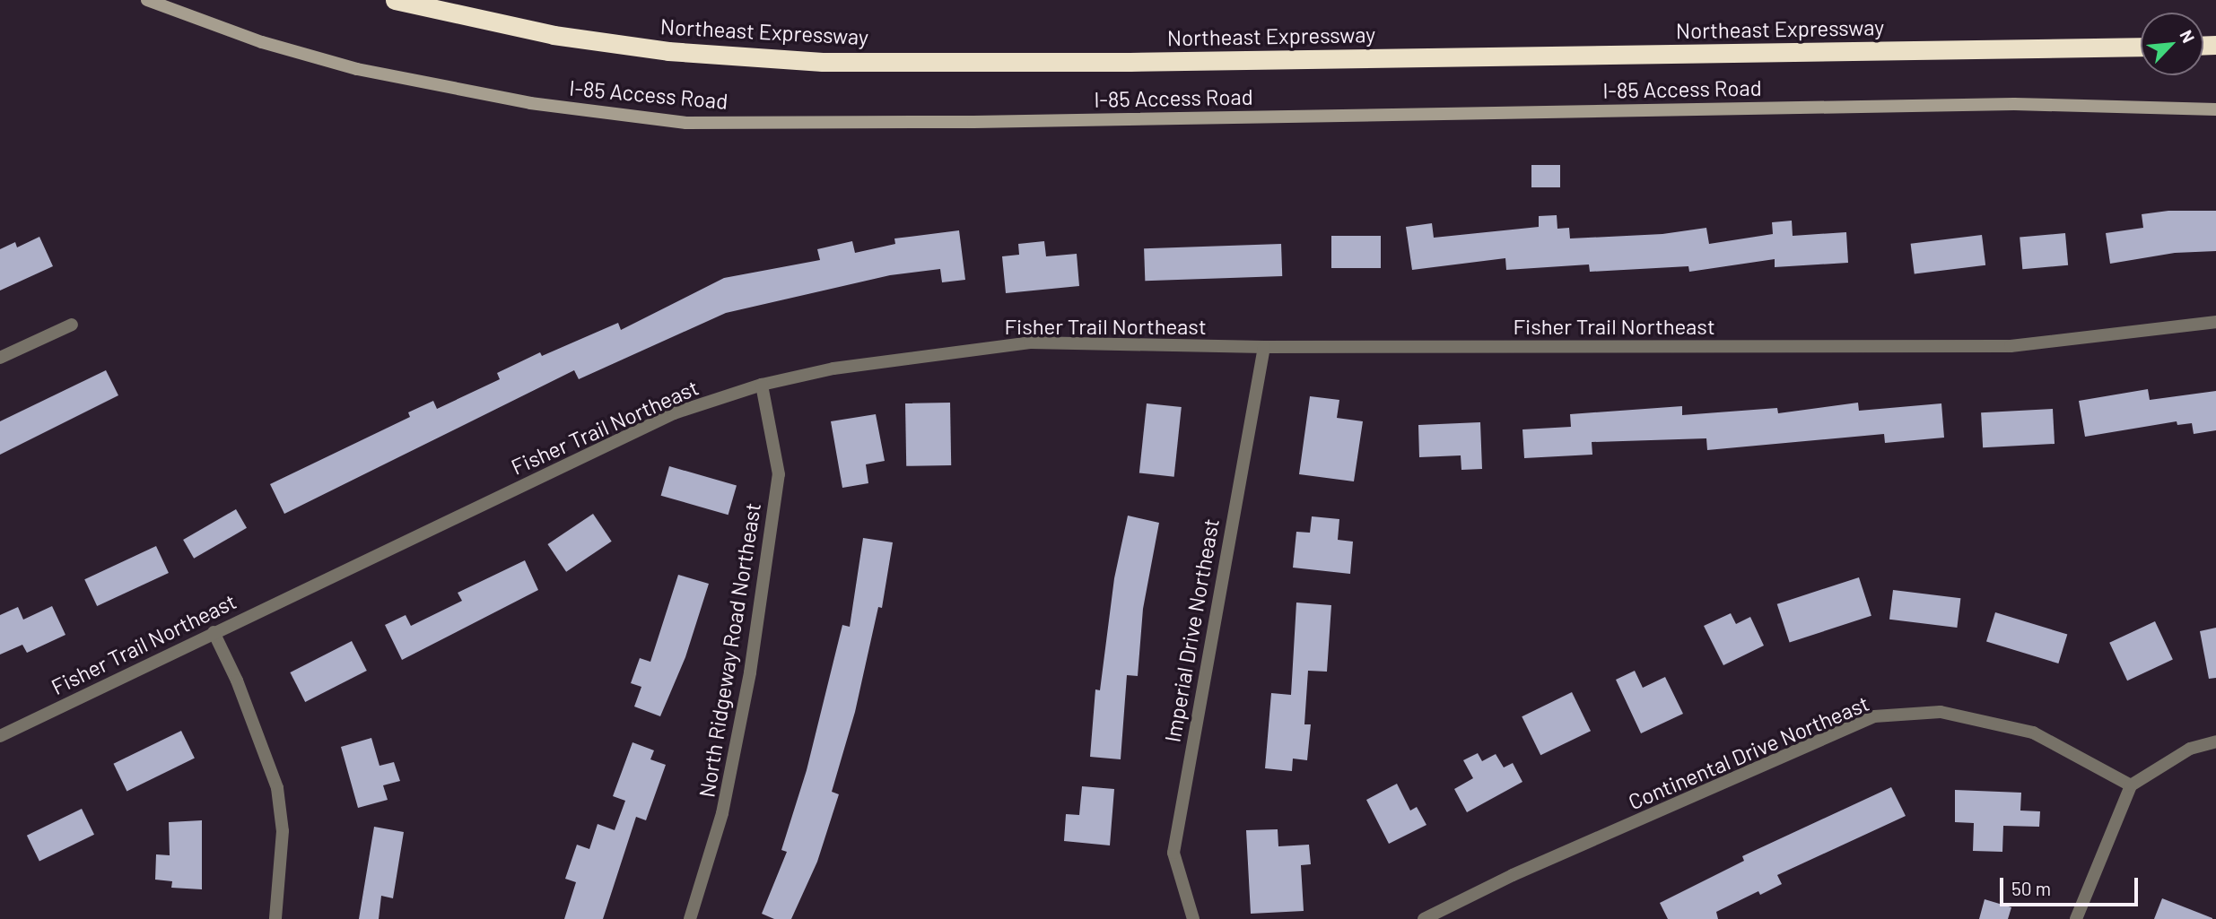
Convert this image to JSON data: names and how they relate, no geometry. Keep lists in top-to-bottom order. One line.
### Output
{"streets":{"highway":["Northeast Expressway"],"main road":["I-85 Access Road"],"street":["Fisher Trail Northeast","Imperial Drive Northeast","North Ridgeway Road Northeast","Continental Drive Northeast"]},"crossings":[["Fisher Trail Northeast","Imperial Drive Northeast"],["Fisher Trail Northeast","North Ridgeway Road Northeast"]],"scale_bar":"50 m","north":"top right"}
